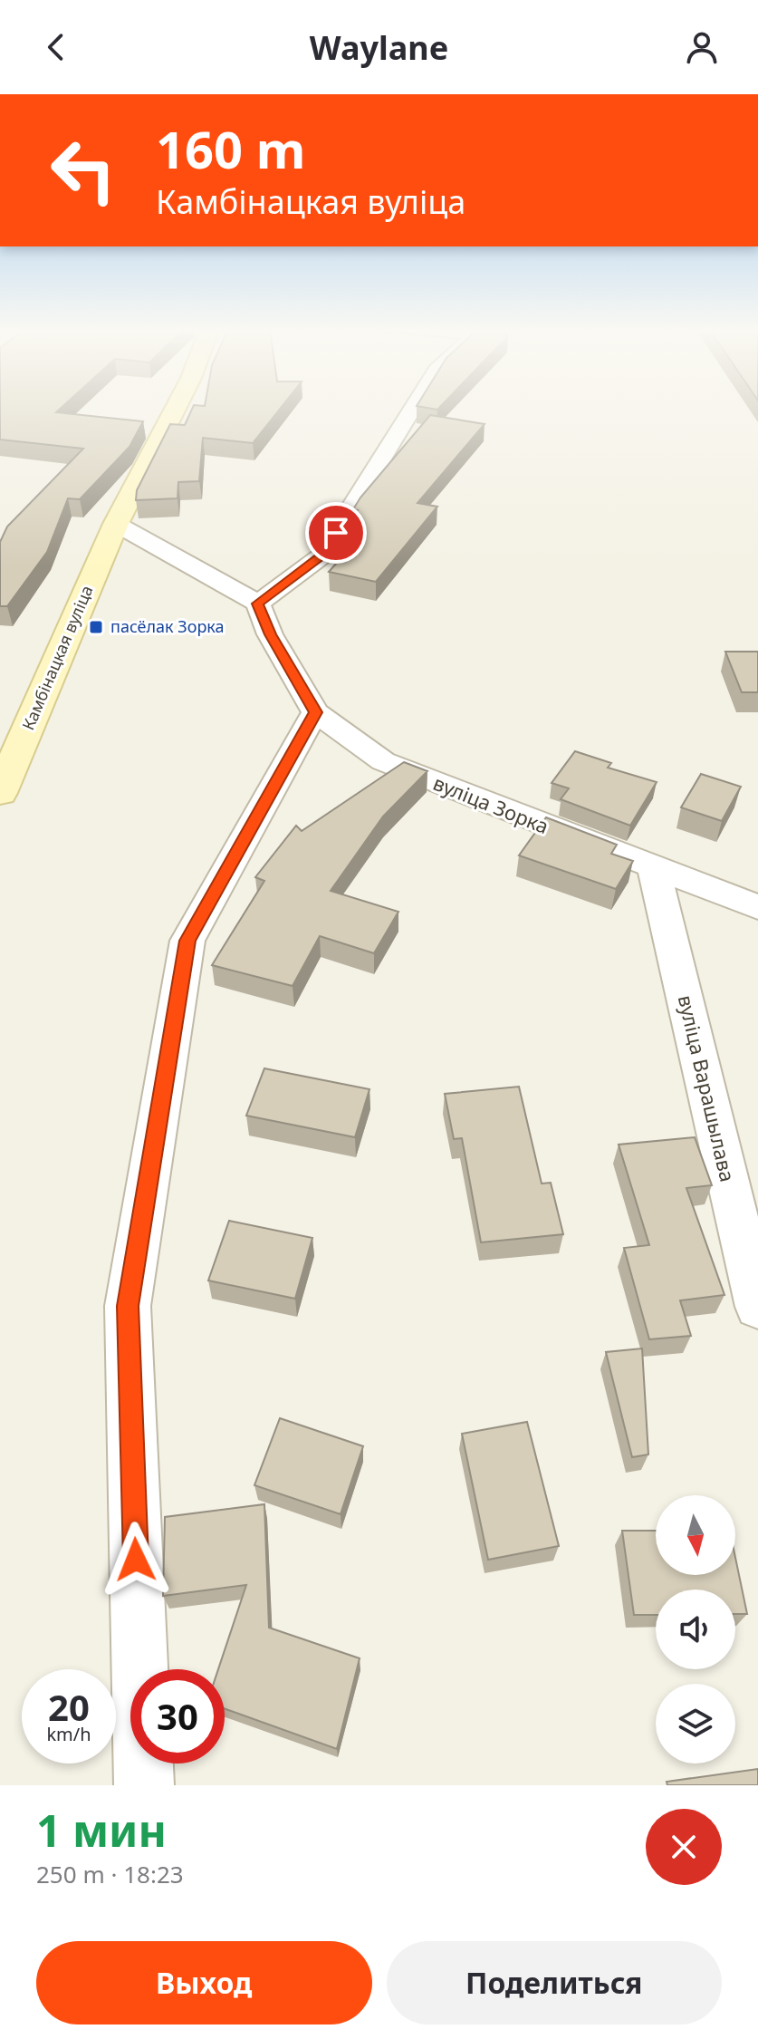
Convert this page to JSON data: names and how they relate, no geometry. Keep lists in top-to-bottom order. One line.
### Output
{"streets":{"street":["Камбінацкая вуліца","вуліца Зорка","вуліца Варашылава"]},"crossings":[["вуліца Зорка","вуліца Варашылава"]],"places":{"transit":["пасёлак Зорка"]},"north":"bottom","page":{"header":"Waylane","turn":["160 m","Камбінацкая вуліца"],"speed":"20 km/h","limit":"30","heading":["1 мин","250 m · 18:23"],"buttons":["Выход","Поделиться"]}}
